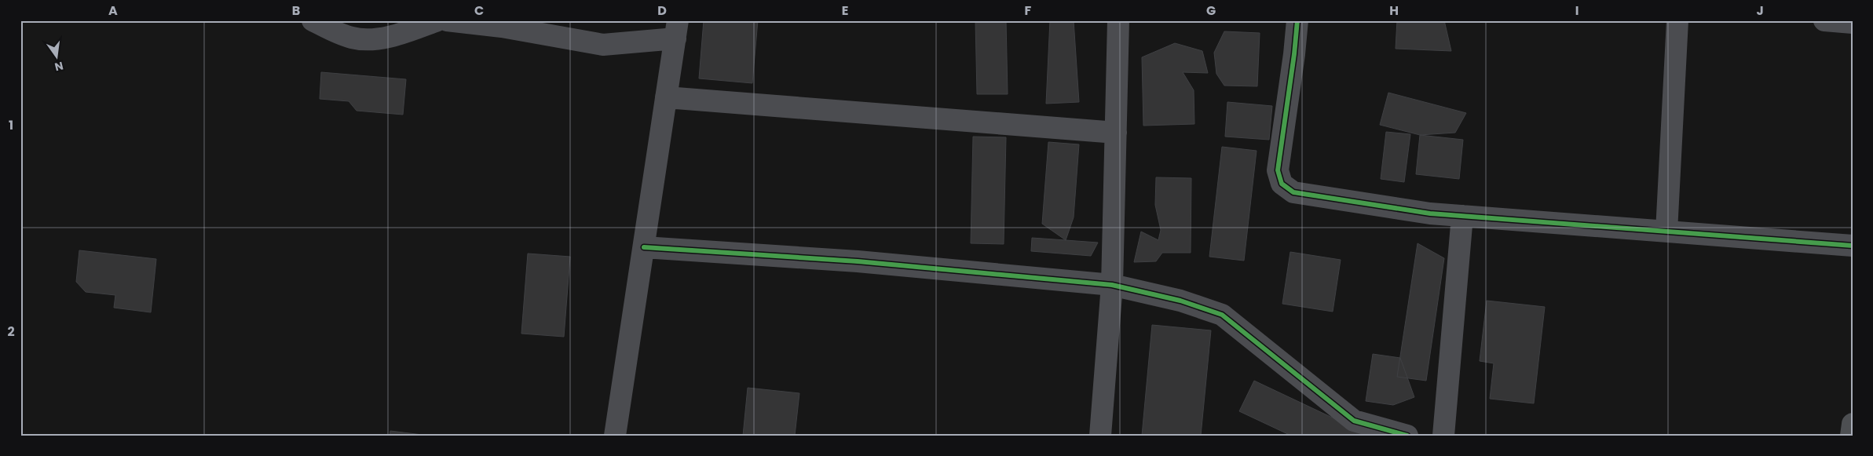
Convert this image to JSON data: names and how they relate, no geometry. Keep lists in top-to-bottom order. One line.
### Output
{"north":"bottom","grid":{"columns":["A","B","C","D","E","F","G","H","I","J"],"rows":["1","2"]}}
